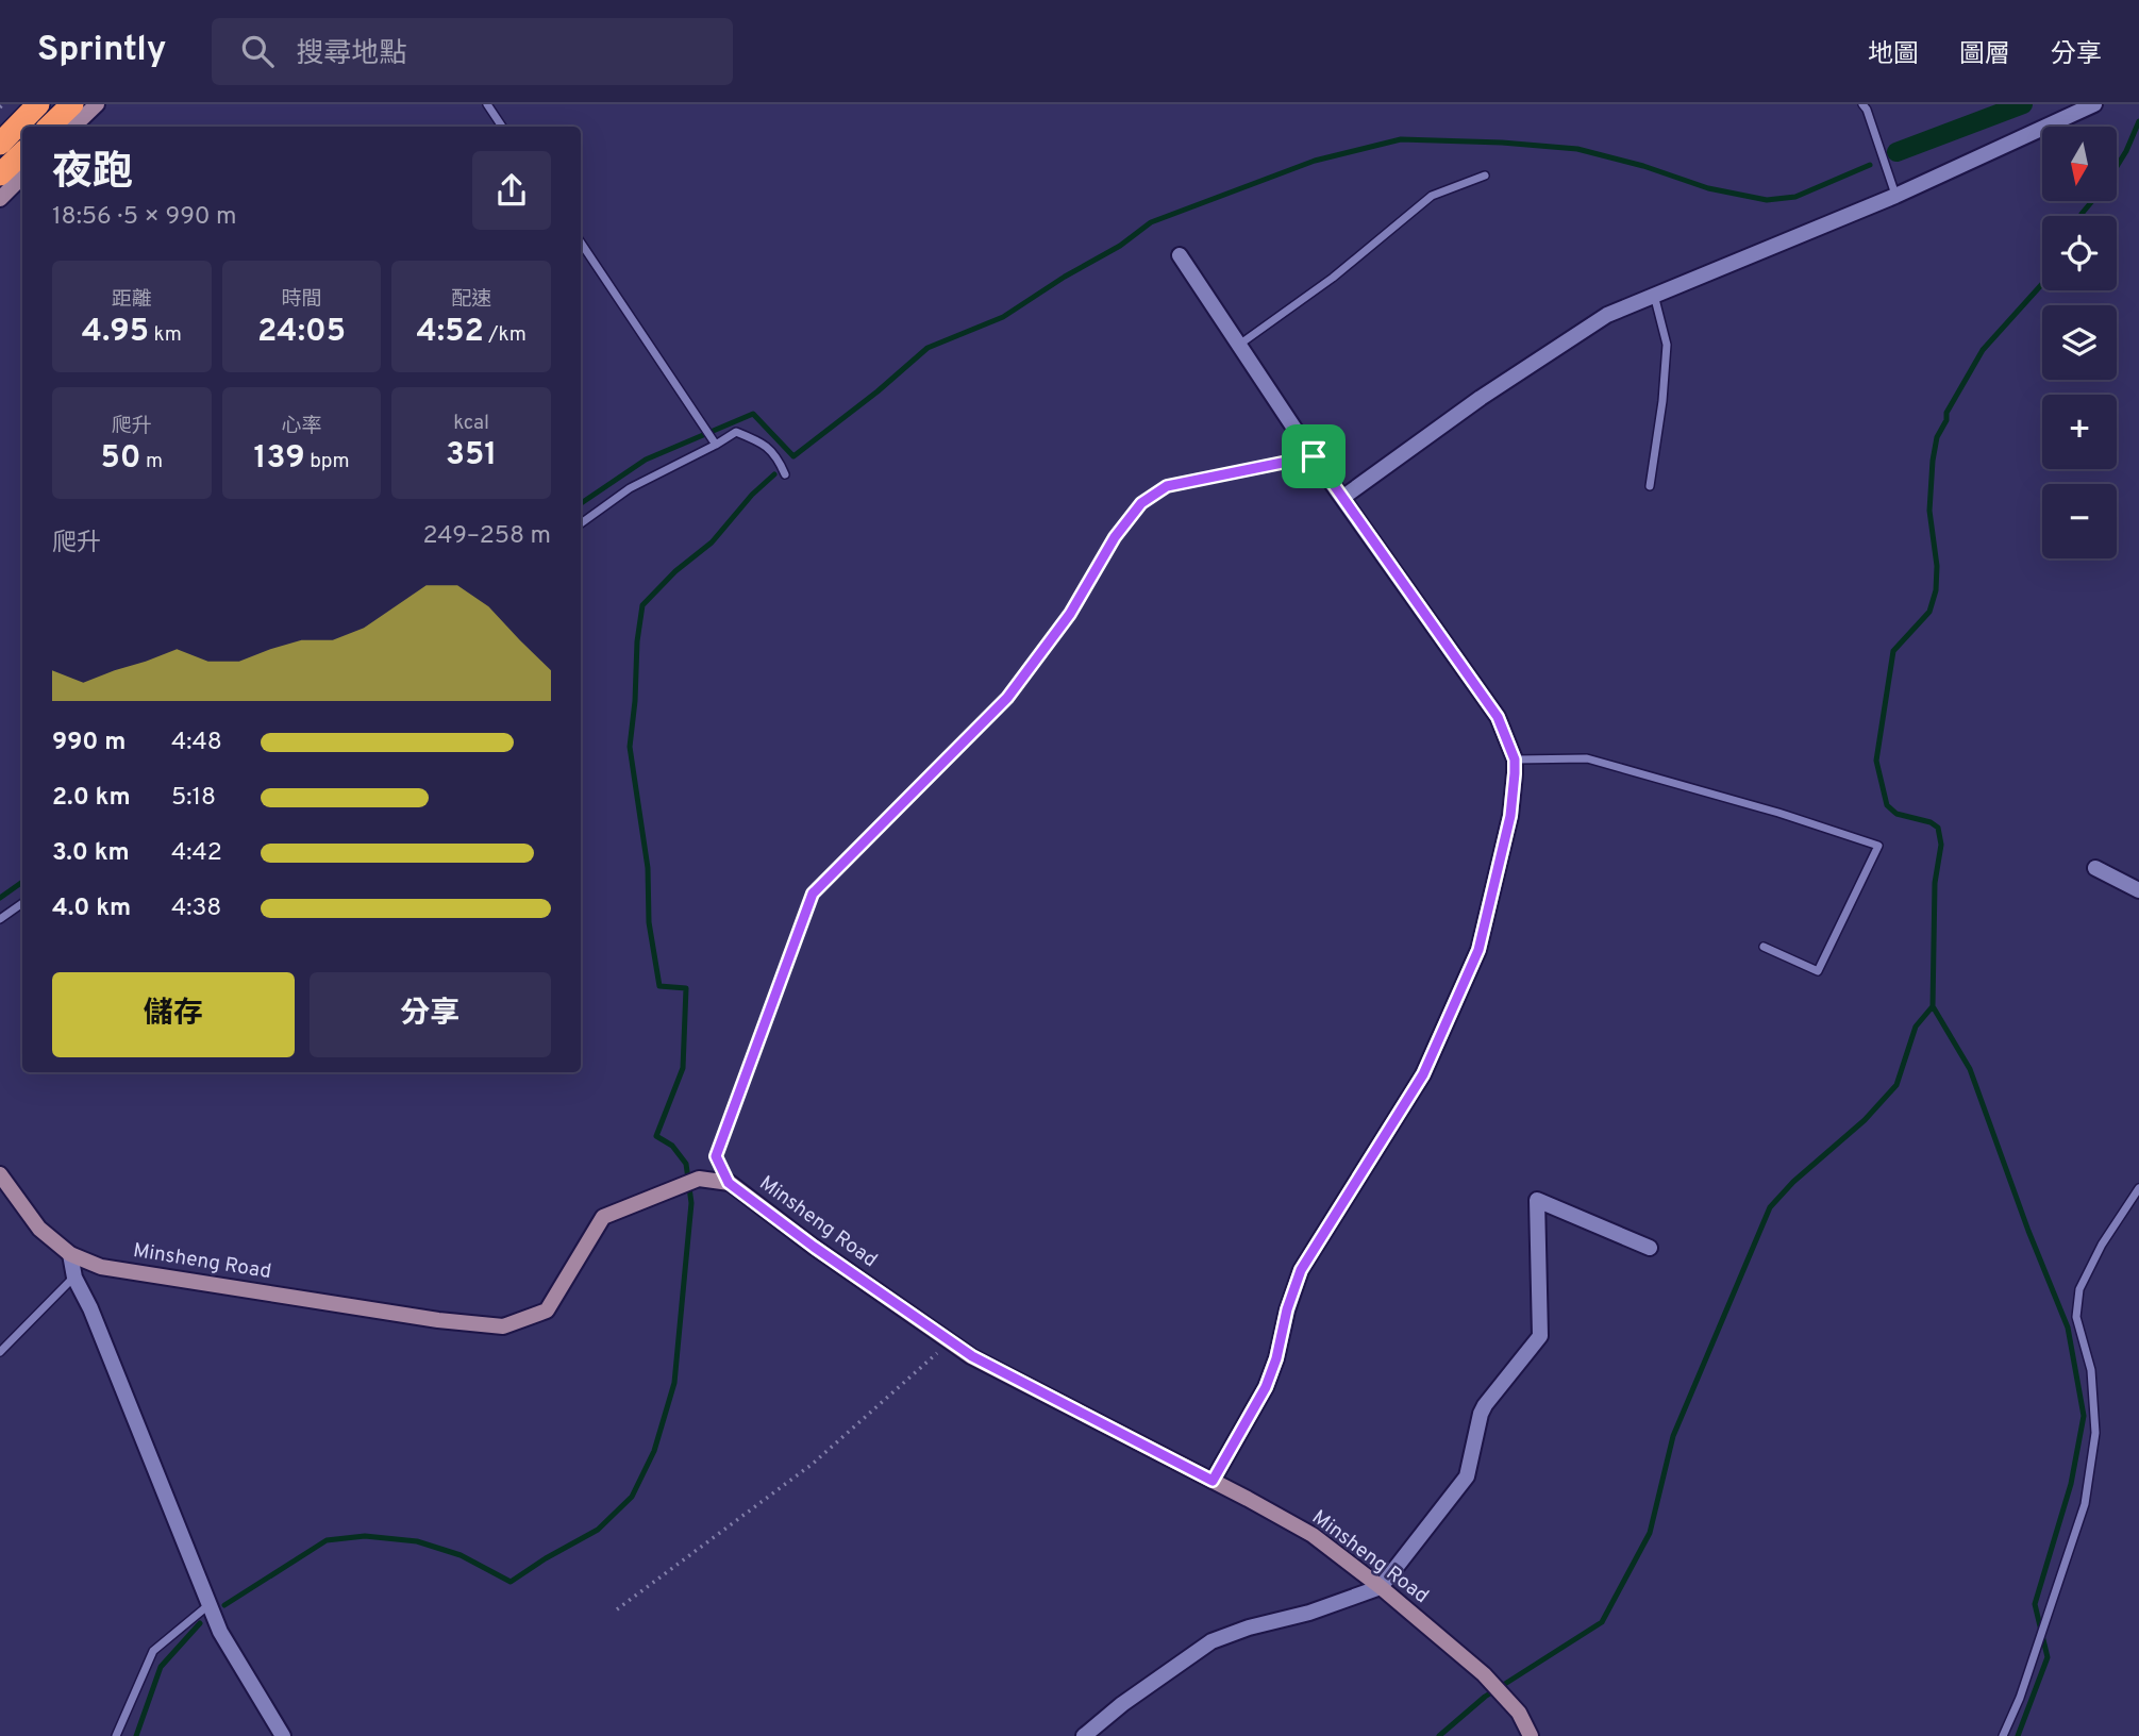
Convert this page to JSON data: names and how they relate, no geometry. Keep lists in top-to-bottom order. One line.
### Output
{"streets":{"street":["Minsheng Road"]},"north":"bottom","page":{"header":"Sprintly","search":"搜尋地點","nav":["地圖","圖層","分享"],"map_buttons":["+","−"],"heading":["夜跑","18:56 · 5 × 990 m"],"stats":[["距離","4.95 km"],["時間","24:05"],["配速","4:52 /km"],["爬升","50 m"],["心率","139 bpm"],["kcal","351"]],"chart":["爬升","249–258 m"],"list":[{"name":"990 m","note":"4:48"},{"name":"2.0 km","note":"5:18"},{"name":"3.0 km","note":"4:42"},{"name":"4.0 km","note":"4:38"}],"buttons":["儲存","分享"]}}
